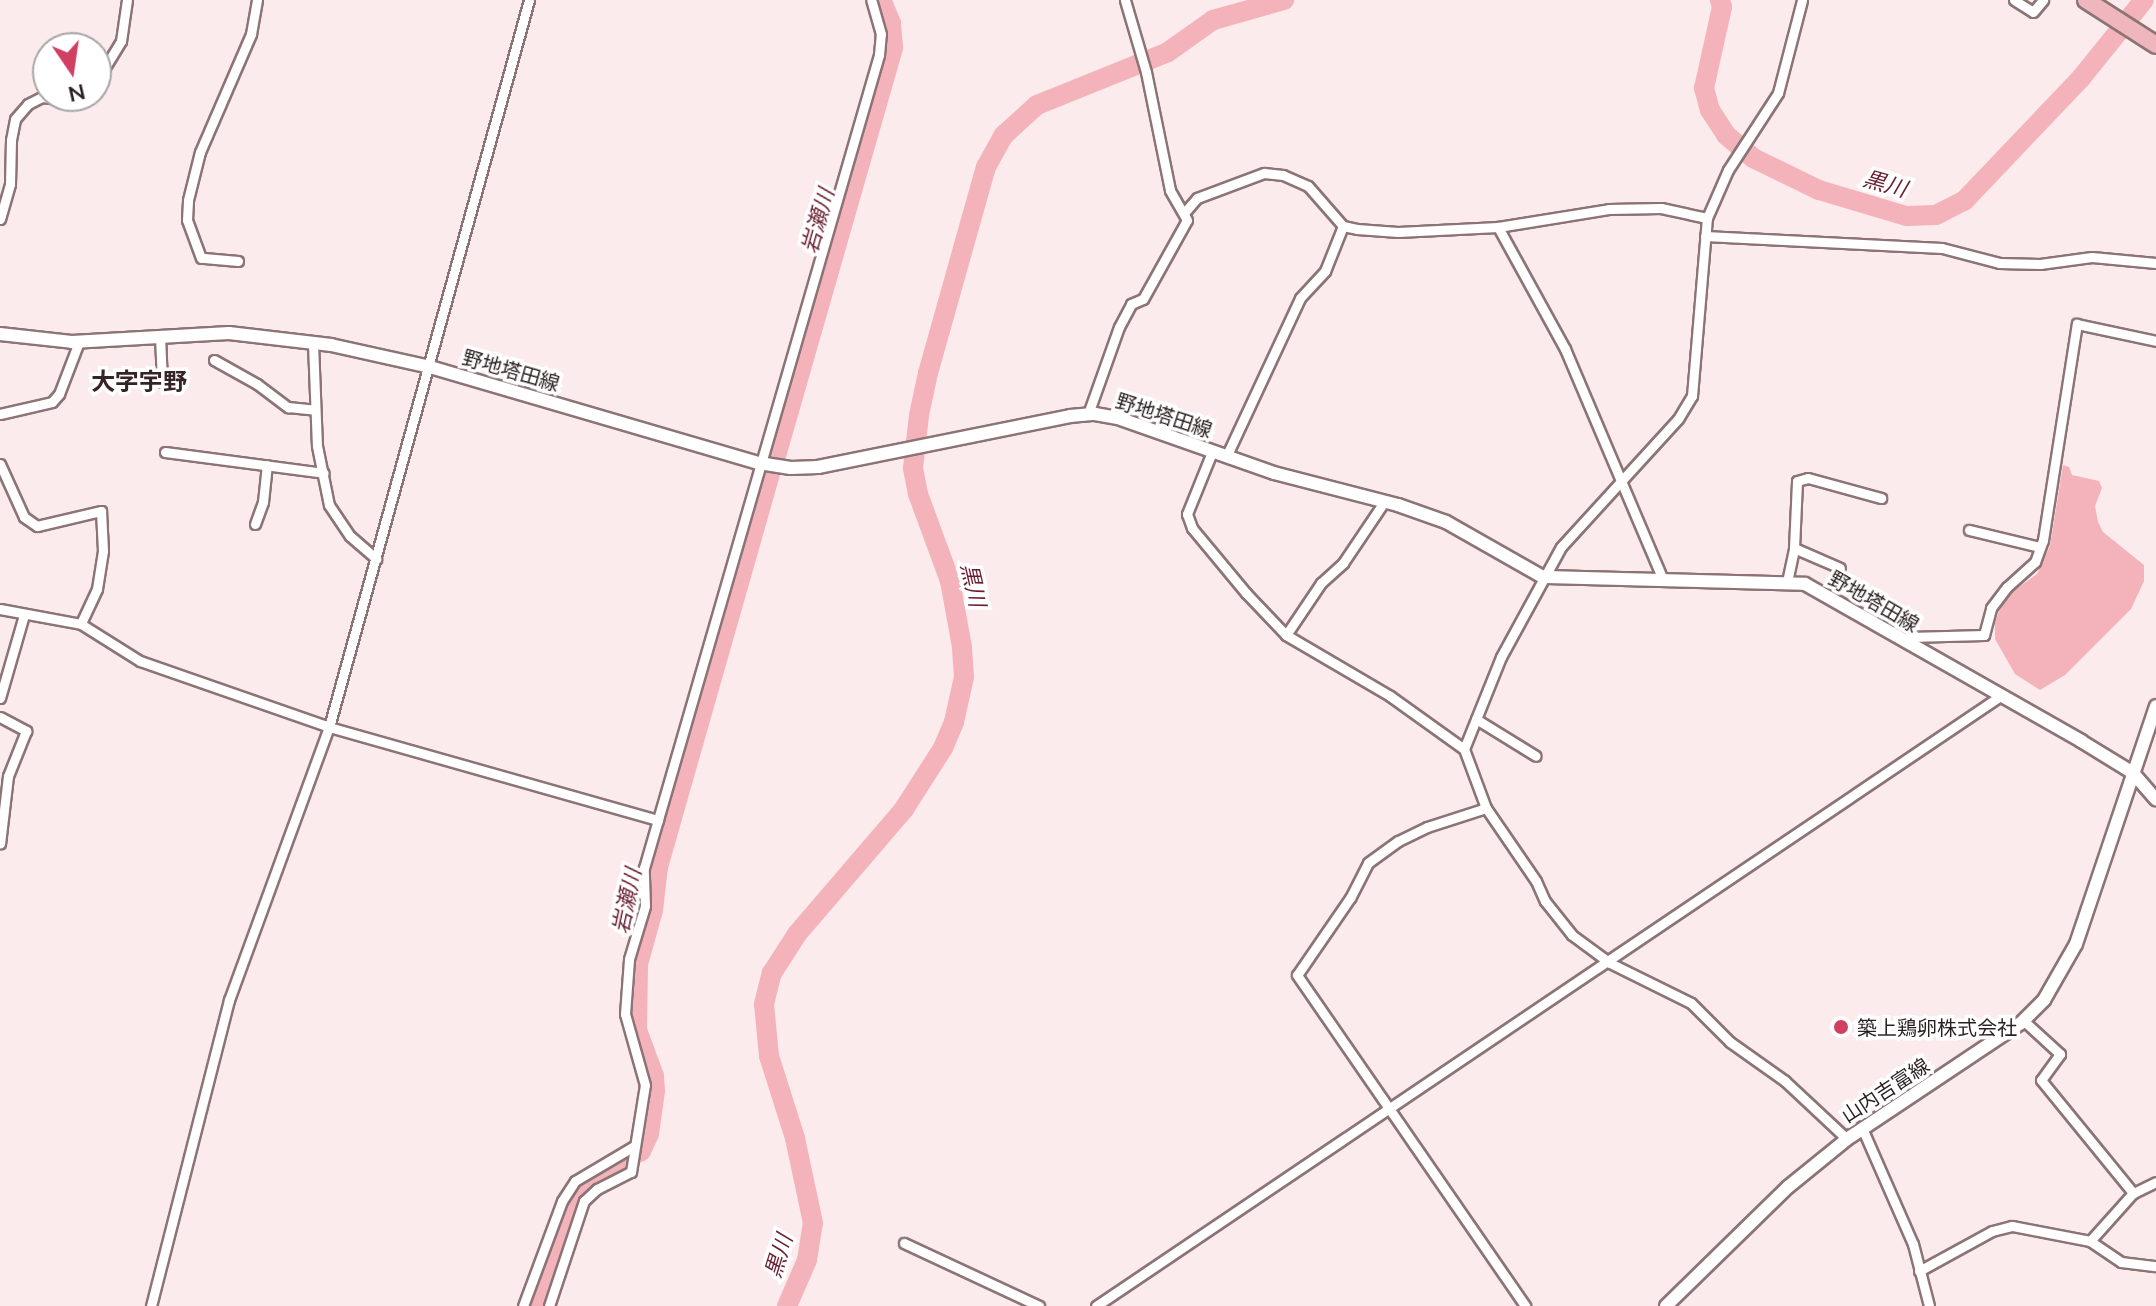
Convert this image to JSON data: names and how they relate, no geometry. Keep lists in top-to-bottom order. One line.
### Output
{"streets":{"main road":["野地塔田線","山内吉富線"]},"crossings":[["野地塔田線","山内吉富線"]],"districts":["大字宇野"],"water":["黒川","岩瀬川"],"places":["築上鶏卵株式会社"],"north":"bottom"}
